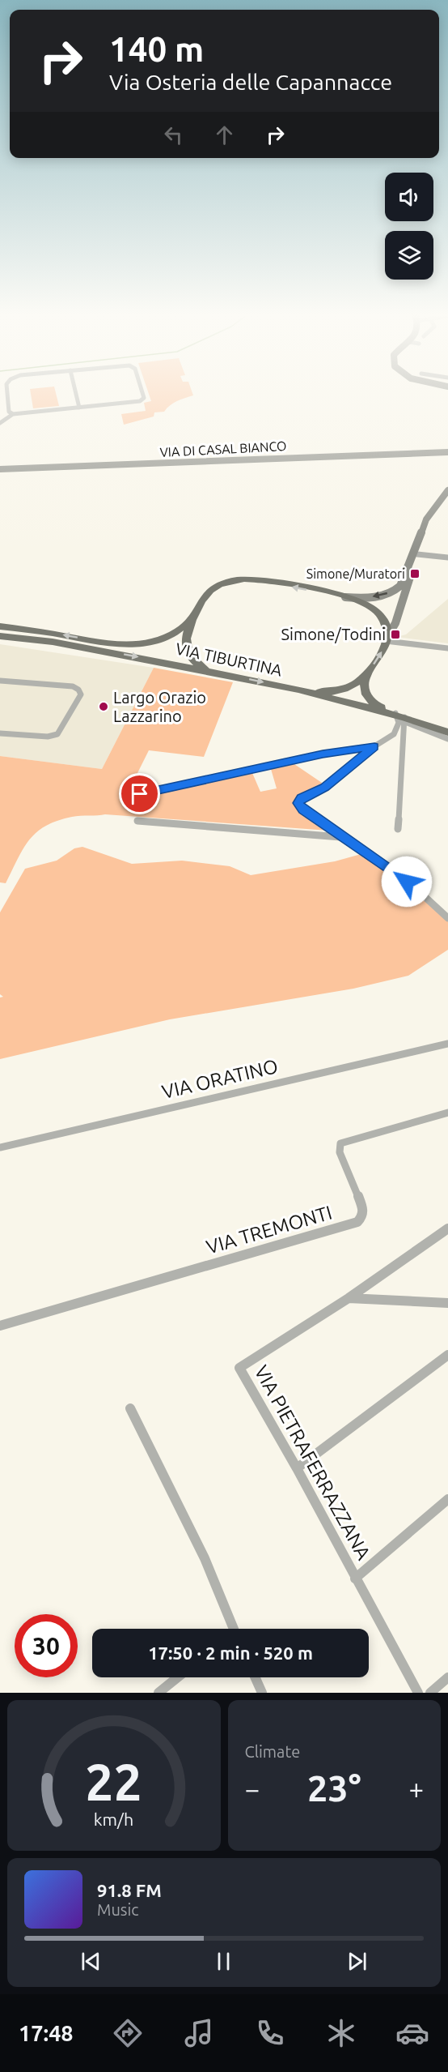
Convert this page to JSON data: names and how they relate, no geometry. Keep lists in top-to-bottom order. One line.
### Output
{"streets":{"main road":["VIA TIBURTINA"],"street":["VIA DI CASAL BIANCO","VIA ORATINO","VIA TREMONTI","VIA PIETRAFERRAZZANA"]},"places":{"transit":["Simone/Muratori","Simone/Todini"],"other":["Largo Orazio Lazzarino"]},"page":{"turn":["140 m","Via Osteria delle Capannacce"],"limit":"30","trip":"17:50 · 2 min · 520 m","tile":"Climate","heat":["−","23°","+"],"song":["91.8 FM","Music"],"tabs":"17:48","gauge":["22","km/h"]}}
